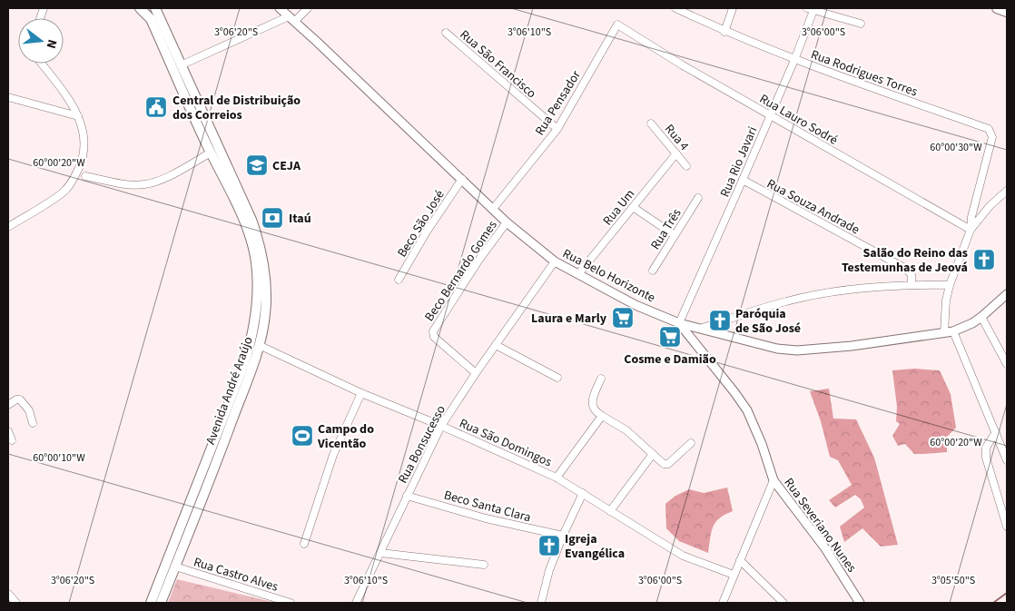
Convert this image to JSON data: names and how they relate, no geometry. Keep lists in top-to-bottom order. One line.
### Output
{"streets":{"main road":["Avenida André Araújo"],"street":["Rua São Francisco","Rua Rodrigues Torres","Rua Pensador","Rua Lauro Sodré","Rua 4","Rua Rio Javari","Rua Souza Andrade","Rua Um","Beco São José","Rua Três","Beco Bernardo Gomes","Rua Belo Horizonte","Rua São Domingos","Rua Bonsucesso","Beco Santa Clara","Rua Severiano Nunes","Rua Castro Alves"]},"crossings":[["Rua São Francisco","Rua Pensador"],["Rua Rodrigues Torres","Rua Lauro Sodré"],["Rua Rodrigues Torres","Rua Rio Javari"],["Rua Pensador","Rua Lauro Sodré"],["Rua Pensador","Rua Belo Horizonte"],["Rua Lauro Sodré","Rua Rio Javari"],["Rua 4","Rua Um"],["Rua Rio Javari","Rua Souza Andrade"],["Rua Rio Javari","Rua Belo Horizonte"],["Rua Rio Javari","Rua Severiano Nunes"],["Rua Um","Rua Belo Horizonte"],["Beco São José","Rua Belo Horizonte"],["Beco Bernardo Gomes","Rua Belo Horizonte"],["Beco Bernardo Gomes","Rua Bonsucesso"],["Rua Belo Horizonte","Rua Bonsucesso"],["Rua Belo Horizonte","Rua Severiano Nunes"],["Avenida André Araújo","Rua São Domingos"],["Avenida André Araújo","Rua Castro Alves"],["Rua São Domingos","Rua Bonsucesso"],["Rua Bonsucesso","Beco Santa Clara"]],"places":{"public building":["Central de Distribuição dos Correios"],"school or university":["CEJA"],"bank":["Itaú"],"church":["Salão do Reino das Testemunhas de Jeová","Paróquia de São José","Igreja Evangélica"],"supermarket":["Laura e Marly","Cosme e Damião"],"sports":["Campo do Vicentão"]},"north":"right","coordinates":["3°06'20\"S","3°06'10\"S","3°06'00\"S","60°00'30\"W","60°00'20\"W","60°00'10\"W","3°05'50\"S"]}
